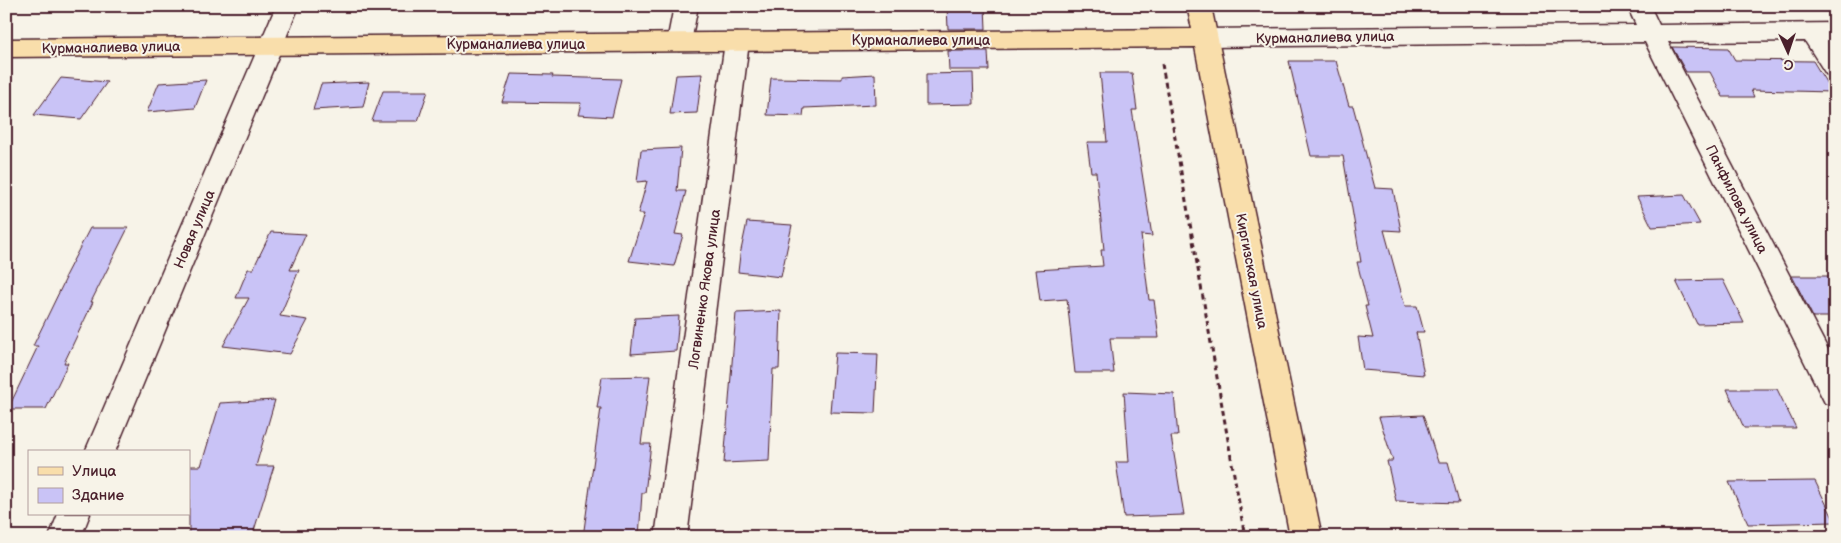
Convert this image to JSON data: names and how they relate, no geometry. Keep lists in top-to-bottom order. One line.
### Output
{"streets":{"main road":["Курманалиева улица","Киргизская улица"],"street":["Панфилова улица","Новая улица","Логвиненко Якова улица"]},"crossings":[["Курманалиева улица","Панфилова улица"],["Курманалиева улица","Новая улица"],["Курманалиева улица","Киргизская улица"],["Курманалиева улица","Логвиненко Якова улица"]],"legend":["Улица","Здание"],"north":"bottom"}
